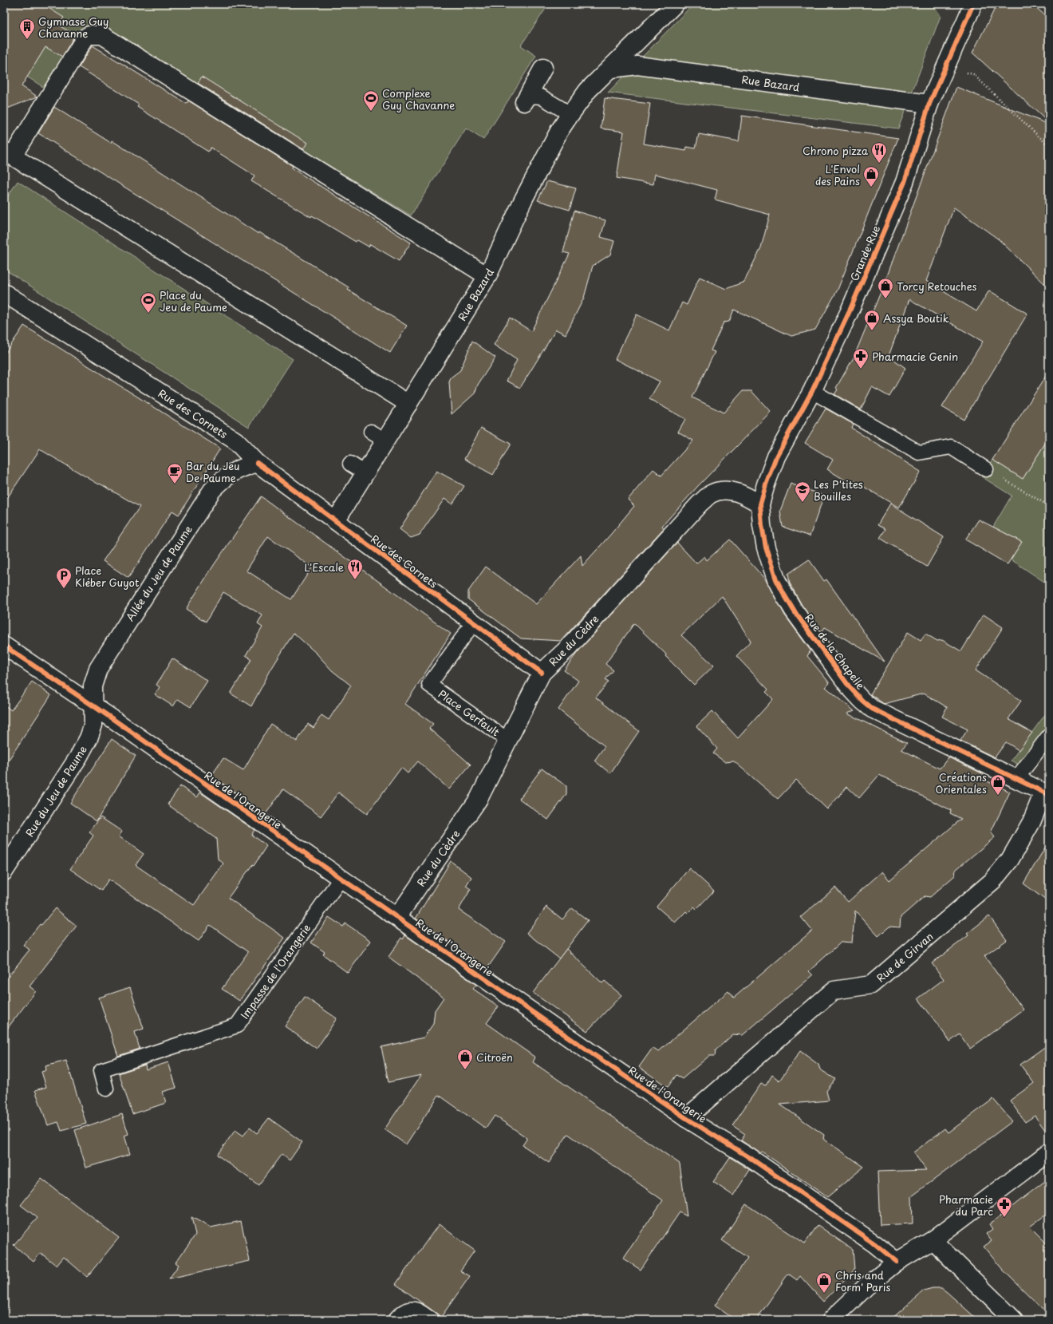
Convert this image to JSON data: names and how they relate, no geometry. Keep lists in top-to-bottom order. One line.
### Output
{"streets":{"street":["Rue Bazard","Grande Rue","Rue des Cornets","Allée du Jeu de Paume","Rue du Cèdre","Rue de la Chapelle","Rue du Jeu de Paume","Rue de l'Orangerie","Rue de Girvan"],"lane":["Place Gerfault","Impasse de l'Orangerie"]},"crossings":[["Rue Bazard","Grande Rue"],["Rue Bazard","Rue des Cornets"],["Grande Rue","Rue du Cèdre"],["Grande Rue","Rue de la Chapelle"],["Rue des Cornets","Allée du Jeu de Paume"],["Rue des Cornets","Rue du Cèdre"],["Rue des Cornets","Place Gerfault"],["Allée du Jeu de Paume","Rue du Jeu de Paume"],["Allée du Jeu de Paume","Rue de l'Orangerie"],["Rue du Cèdre","Rue de la Chapelle"],["Rue du Cèdre","Place Gerfault"],["Rue du Cèdre","Rue de l'Orangerie"],["Rue de la Chapelle","Rue de Girvan"],["Rue du Jeu de Paume","Rue de l'Orangerie"],["Rue de l'Orangerie","Rue de Girvan"],["Rue de l'Orangerie","Impasse de l'Orangerie"]],"places":{"building":["Gymnase Guy Chavanne"],"sports":["Complexe Guy Chavanne","Place du Jeu de Paume"],"restaurant":["Chrono pizza","L'Escale"],"shop":["L'Envol des Pains","Torcy Retouches","Assya Boutik","Créations Orientales","Citroën","Chris and Form' Paris"],"pharmacy":["Pharmacie Genin","Pharmacie du Parc"],"cafe":["Bar du Jeu De Paume"],"school or university":["Les P'tites Bouilles"],"parking":["Place Kléber Guyot"]}}
